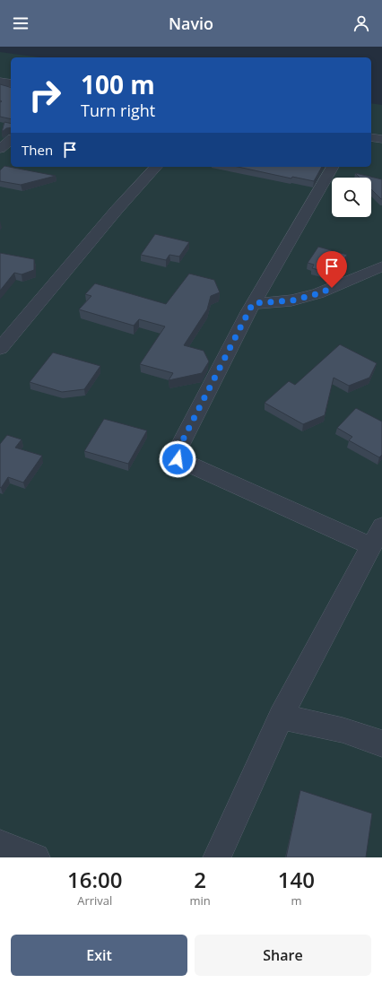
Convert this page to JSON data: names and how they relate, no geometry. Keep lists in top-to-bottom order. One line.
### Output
{"page":{"header":"Navio","turn":["100 m","Turn right"],"then":"Then","eta":["16:00","Arrival","2","min","140","m"],"buttons":["Exit","Share"]}}
